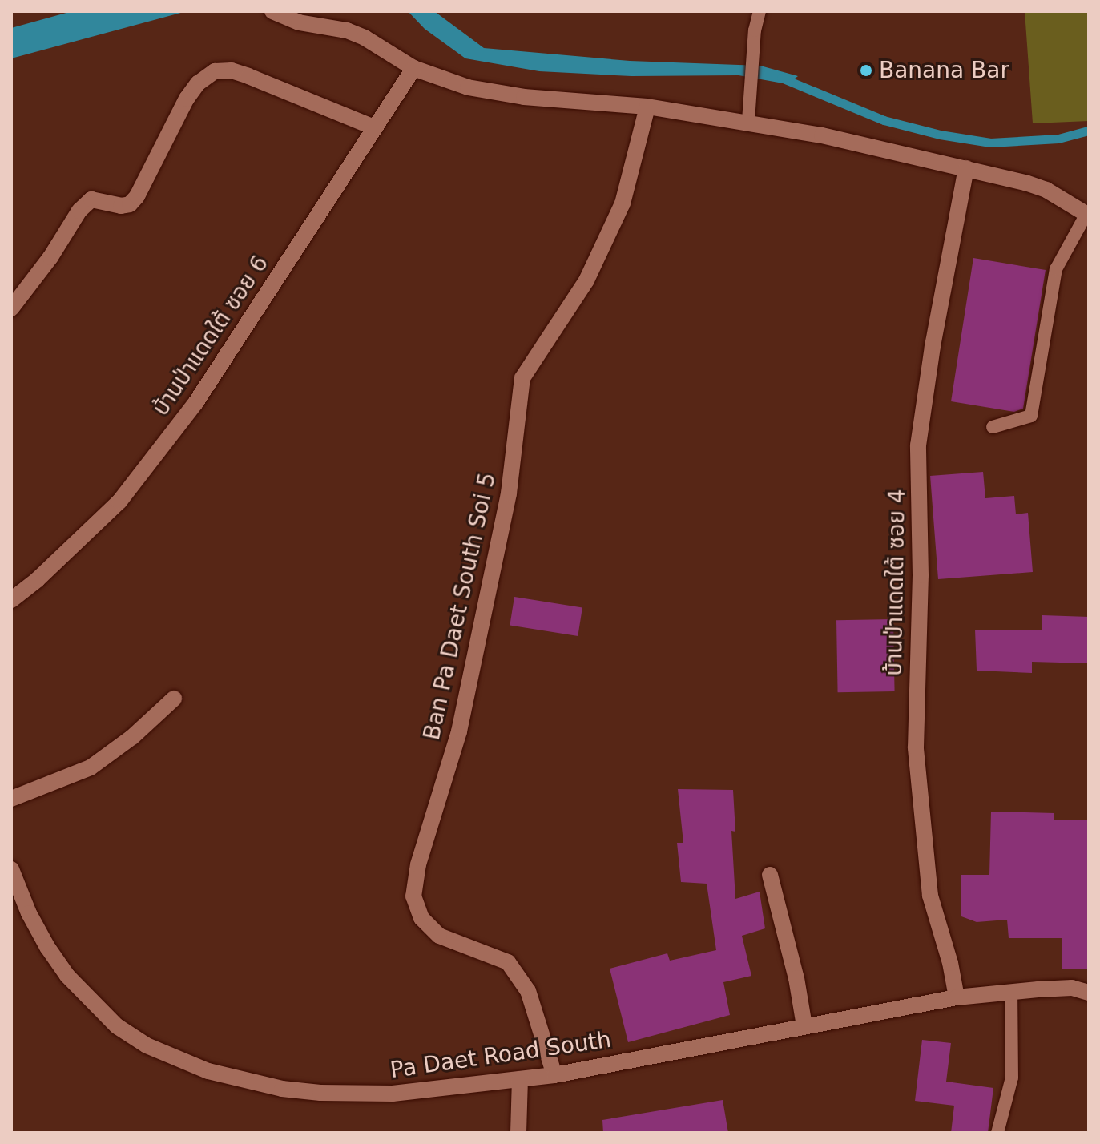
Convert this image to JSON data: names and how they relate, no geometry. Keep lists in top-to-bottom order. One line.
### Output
{"streets":{"street":["บ้านป่าแดดใต้ ซอย 6","บ้านป่าแดดใต้ ซอย 4","Ban Pa Daet South Soi 5","Pa Daet Road South"]},"crossings":[["บ้านป่าแดดใต้ ซอย 4","Pa Daet Road South"],["Ban Pa Daet South Soi 5","Pa Daet Road South"]],"places":["Banana Bar"]}
